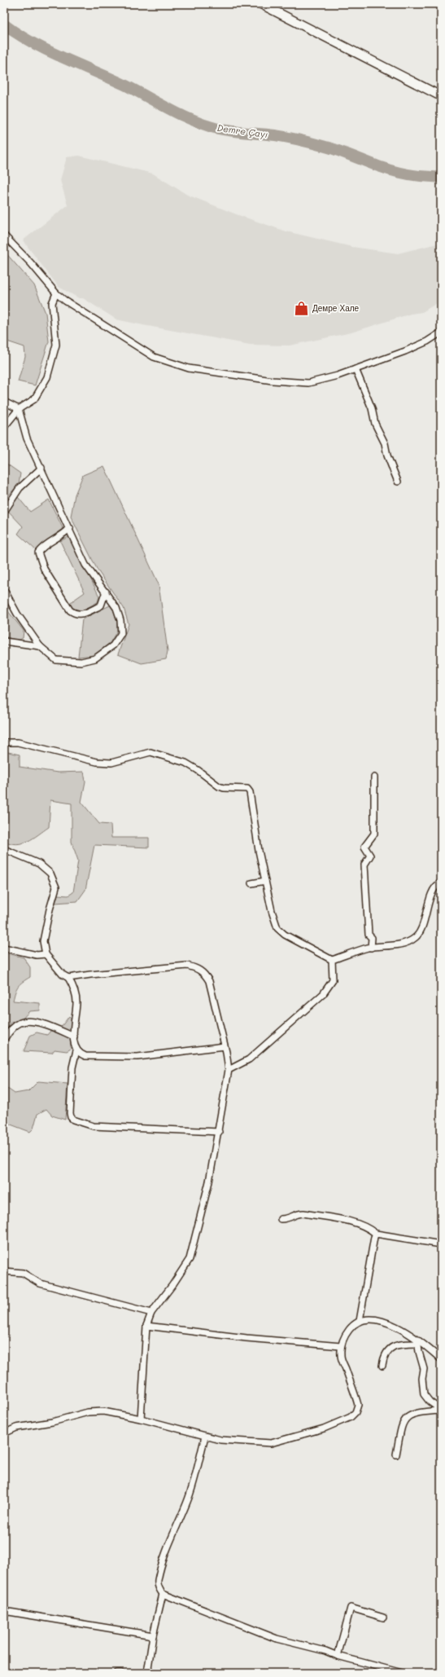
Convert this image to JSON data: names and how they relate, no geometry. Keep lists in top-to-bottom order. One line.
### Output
{"water":["Demre Çayı"],"places":{"shop":["Демре Хале"]}}
